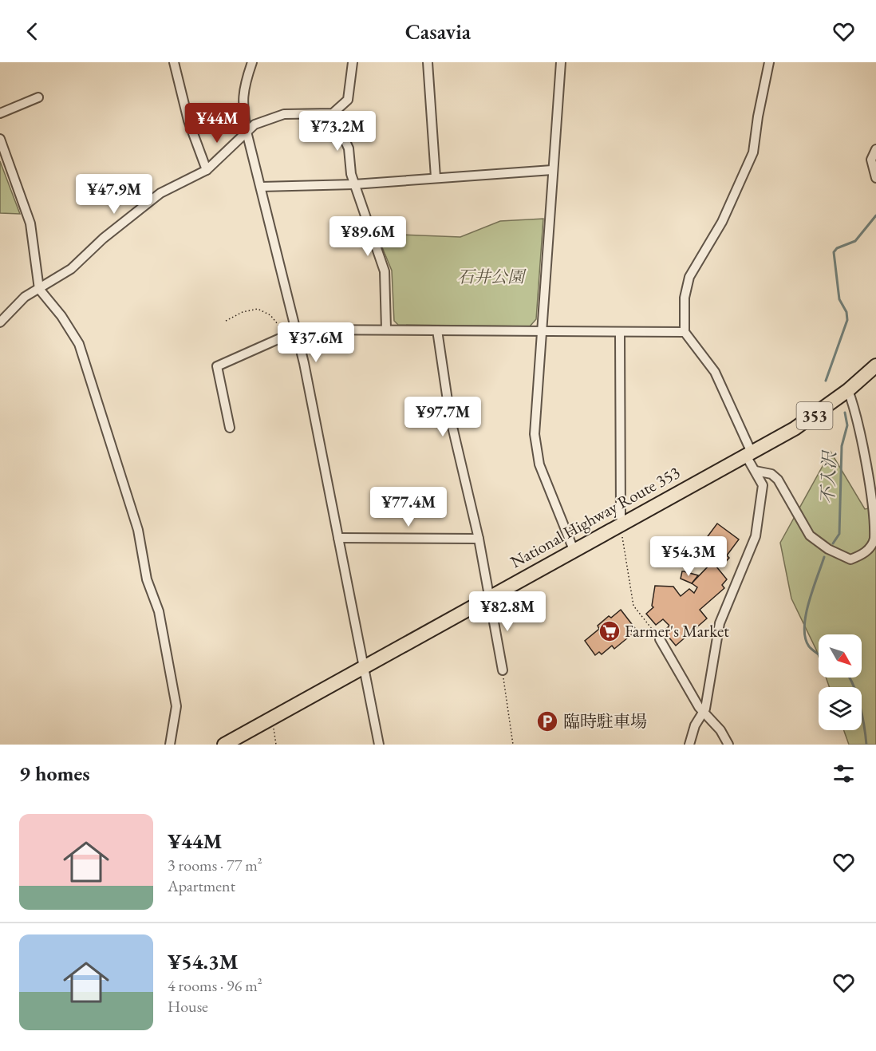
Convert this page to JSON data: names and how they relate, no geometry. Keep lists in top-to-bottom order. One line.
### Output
{"streets":{"highway":["353","National Highway Route 353"]},"water":["不入沢"],"parks":["石井公園"],"places":{"supermarket":["Farmer's Market"],"parking":["臨時駐車場"]},"north":"bottom right","page":{"header":"Casavia","price":["¥44M","¥73.2M","¥47.9M","¥89.6M","¥37.6M","¥97.7M","¥77.4M","¥54.3M","¥82.8M"],"heading":"9 homes","list":[{"name":"¥44M","note":"3 rooms · 77 m² · Apartment"},{"name":"¥54.3M","note":"4 rooms · 96 m² · House"}]}}
